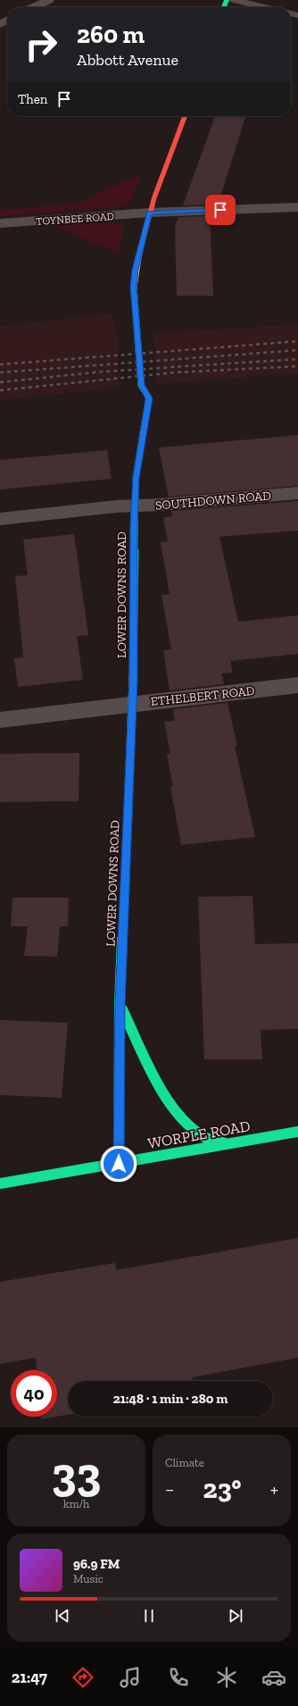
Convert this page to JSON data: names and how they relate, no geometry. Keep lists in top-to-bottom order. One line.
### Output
{"streets":{"street":["TOYNBEE ROAD","SOUTHDOWN ROAD","LOWER DOWNS ROAD","ETHELBERT ROAD","WORPLE ROAD"]},"crossings":[["TOYNBEE ROAD","LOWER DOWNS ROAD"],["SOUTHDOWN ROAD","LOWER DOWNS ROAD"],["LOWER DOWNS ROAD","ETHELBERT ROAD"],["LOWER DOWNS ROAD","WORPLE ROAD"]],"page":{"turn":["260 m","Abbott Avenue"],"then":"Then","limit":"40","trip":"21:48 · 1 min · 280 m","tile":[["33","km/h"],"Climate"],"heat":["−","23°","+"],"song":["96.9 FM","Music"],"tabs":"21:47"}}
